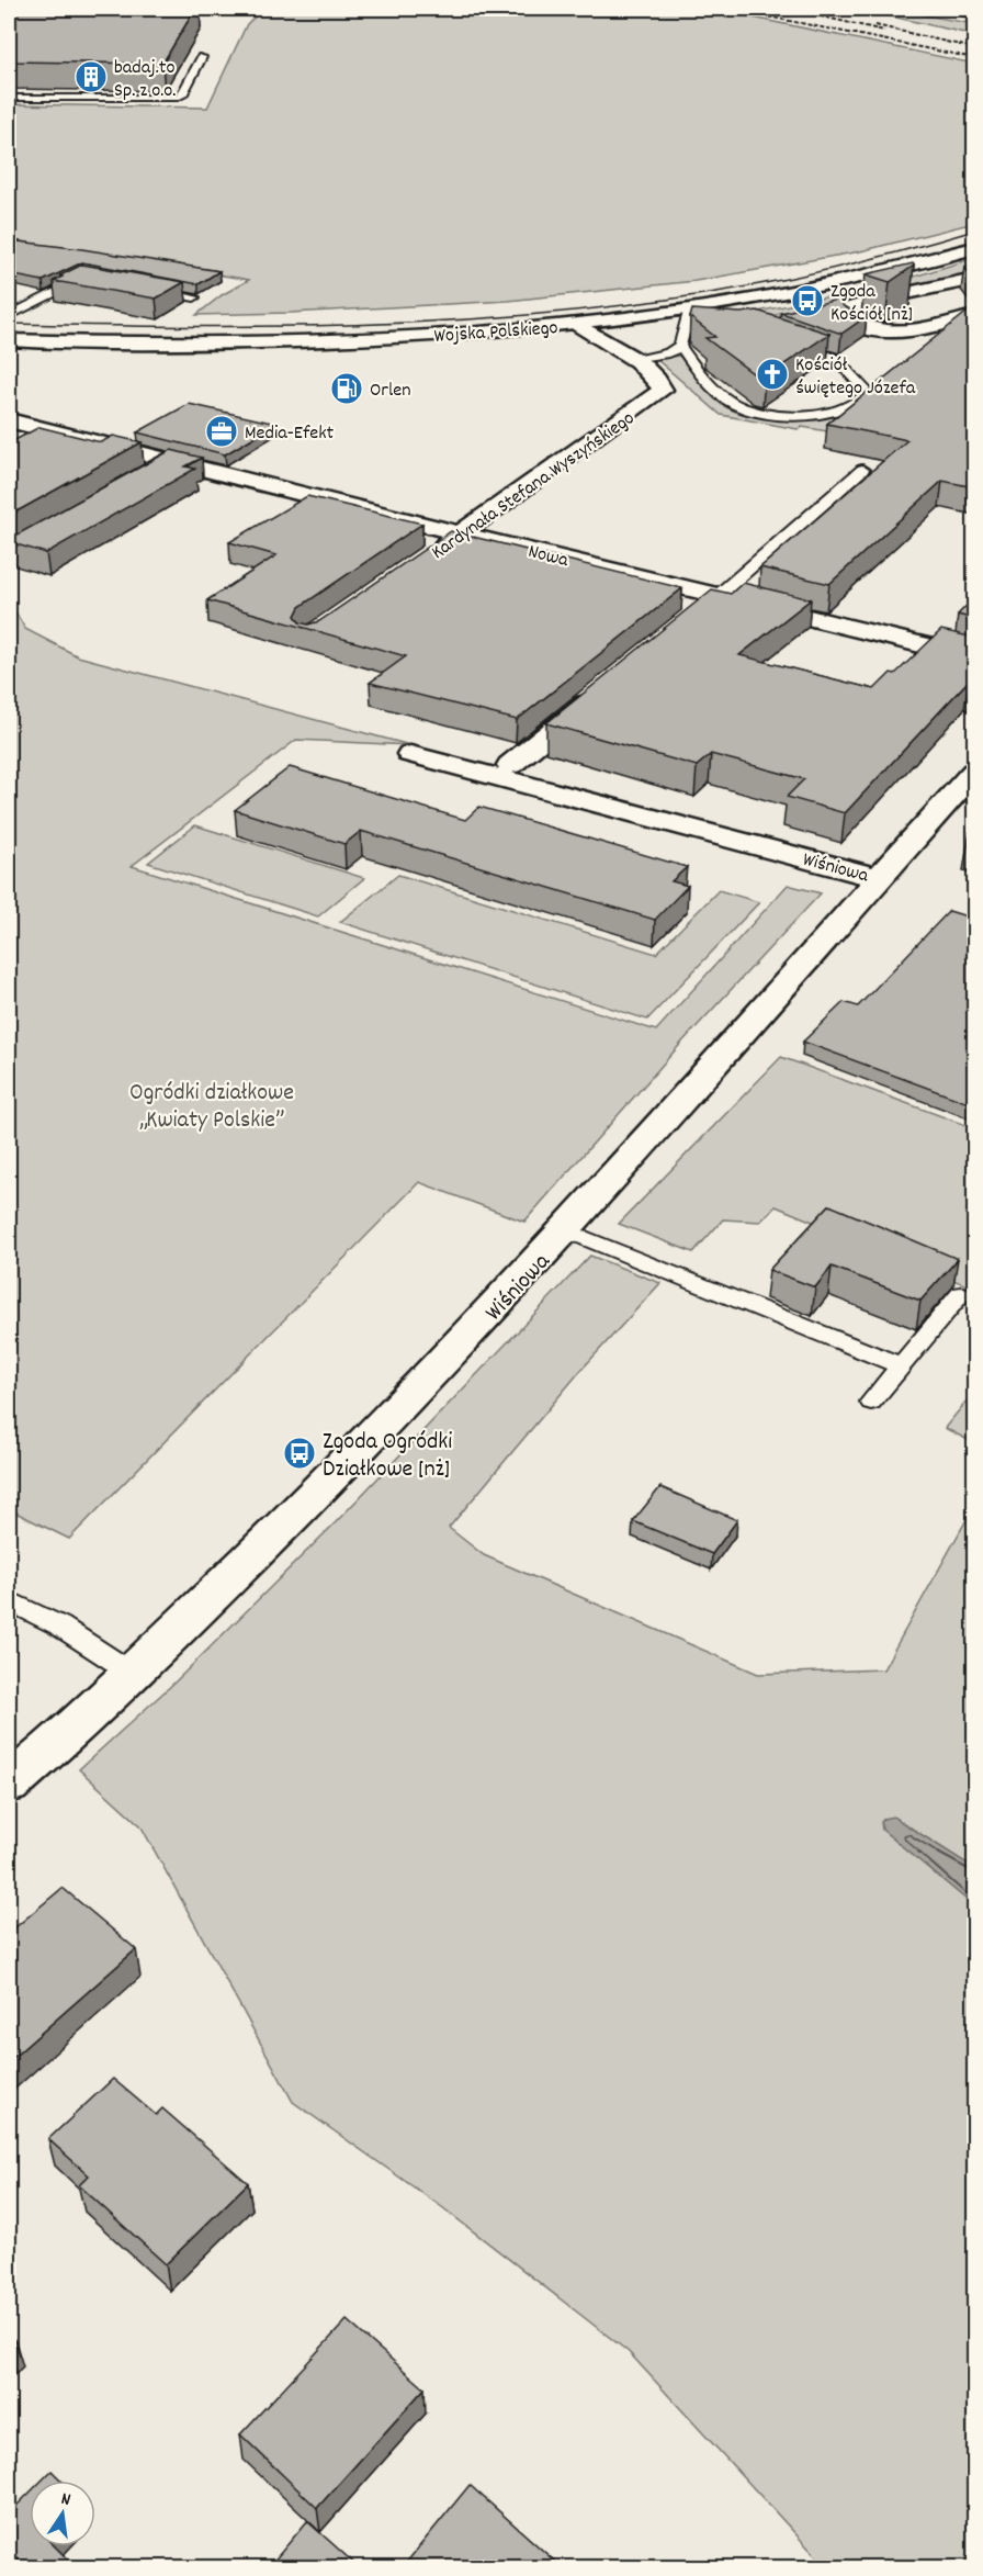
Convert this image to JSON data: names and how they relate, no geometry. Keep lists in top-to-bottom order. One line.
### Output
{"streets":{"street":["Wojska Polskiego","Kardynała Stefana Wyszyńskiego","Nowa","Wiśniowa"]},"crossings":[["Wojska Polskiego","Kardynała Stefana Wyszyńskiego"],["Kardynała Stefana Wyszyńskiego","Nowa"]],"parks":["Ogródki działkowe „Kwiaty Polskie”"],"places":{"building":["badaj.to Sp. z o.o."],"bus stop":["Zgoda Kościół [nż]","Zgoda Ogródki Działkowe [nż]"],"church":["Kościół świętego Józefa"],"fuel station":["Orlen"],"office":["Media-Efekt"]},"north":"top"}
